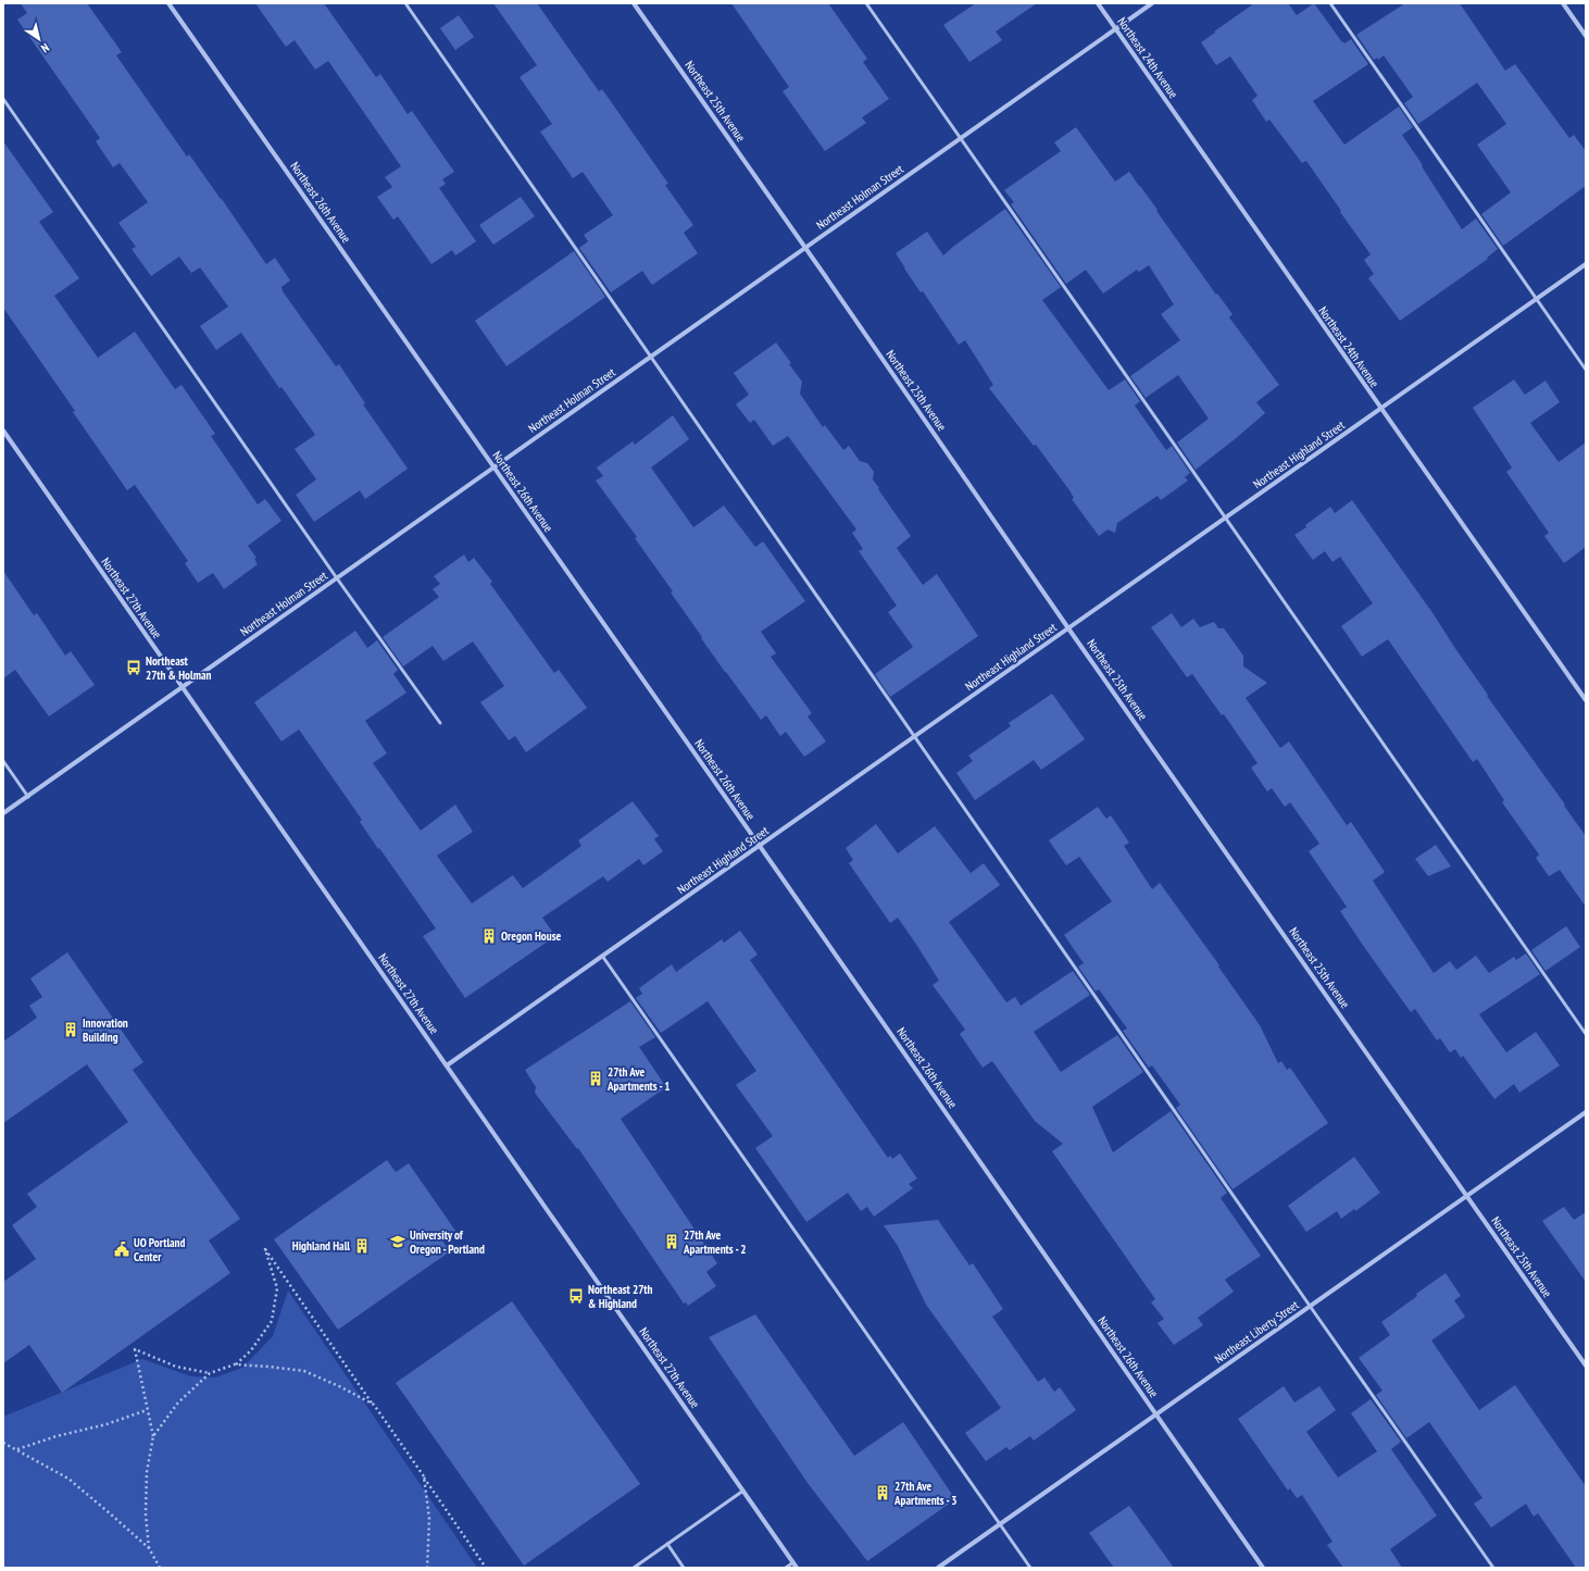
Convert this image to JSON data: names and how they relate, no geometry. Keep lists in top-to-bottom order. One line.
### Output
{"streets":{"street":["Northeast 24th Avenue","Northeast 25th Avenue","Northeast Holman Street","Northeast 26th Avenue","Northeast Highland Street","Northeast 27th Avenue","Northeast Liberty Street"]},"crossings":[["Northeast 24th Avenue","Northeast Holman Street"],["Northeast 24th Avenue","Northeast Highland Street"],["Northeast 25th Avenue","Northeast Holman Street"],["Northeast 25th Avenue","Northeast Highland Street"],["Northeast 25th Avenue","Northeast Liberty Street"],["Northeast Holman Street","Northeast 26th Avenue"],["Northeast Holman Street","Northeast 27th Avenue"],["Northeast 26th Avenue","Northeast Highland Street"],["Northeast 26th Avenue","Northeast Liberty Street"],["Northeast Highland Street","Northeast 27th Avenue"]],"places":{"bus stop":["Northeast 27th & Holman","Northeast 27th & Highland"],"building":["Oregon House","Innovation Building","27th Ave Apartments - 1","27th Ave Apartments - 2","Highland Hall","27th Ave Apartments - 3"],"school or university":["University of Oregon - Portland"],"public building":["UO Portland Center"]},"north":"bottom right"}
